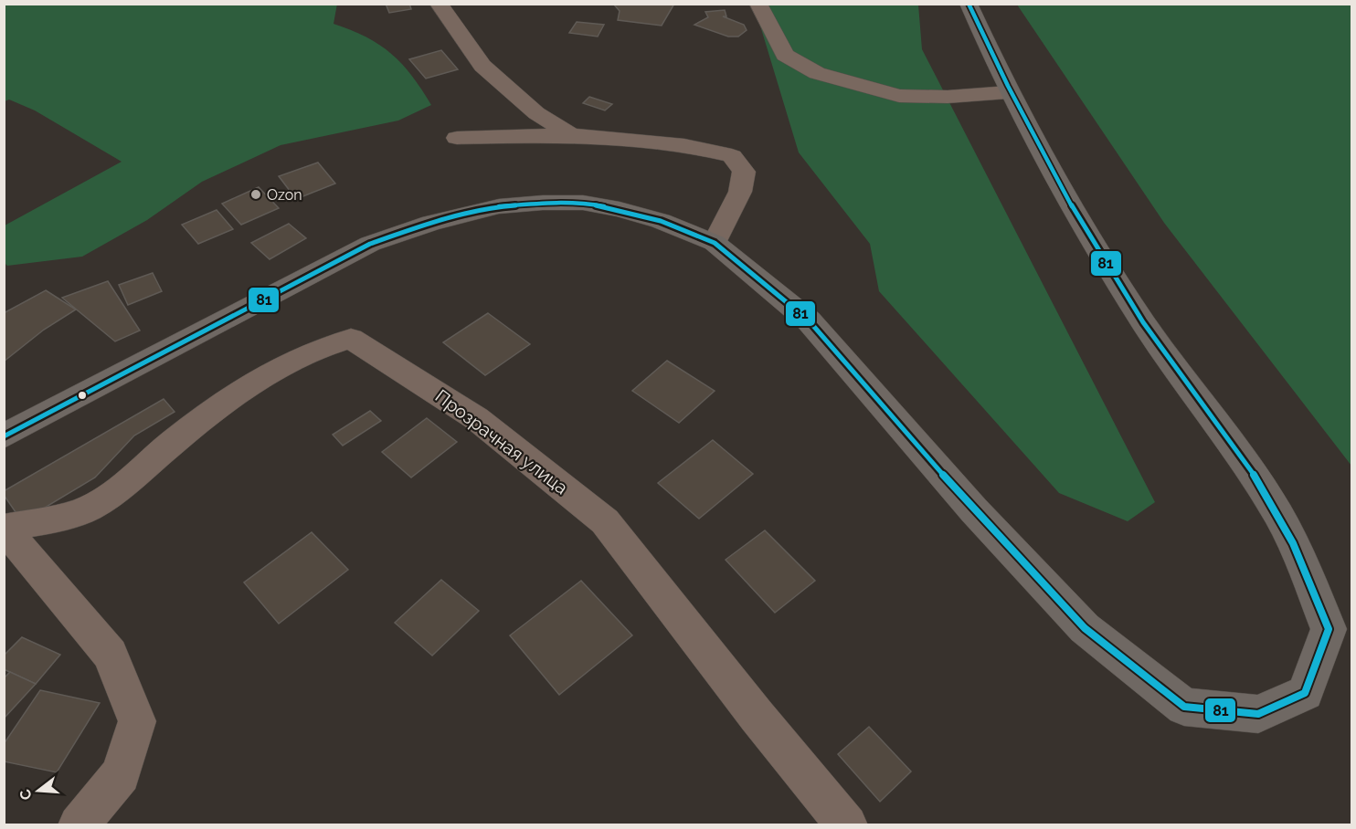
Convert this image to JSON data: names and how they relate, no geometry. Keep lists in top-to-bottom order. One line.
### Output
{"streets":{"street":["Прозрачная улица"]},"places":["Ozon"],"lines":["transit line 81"],"north":"left"}
